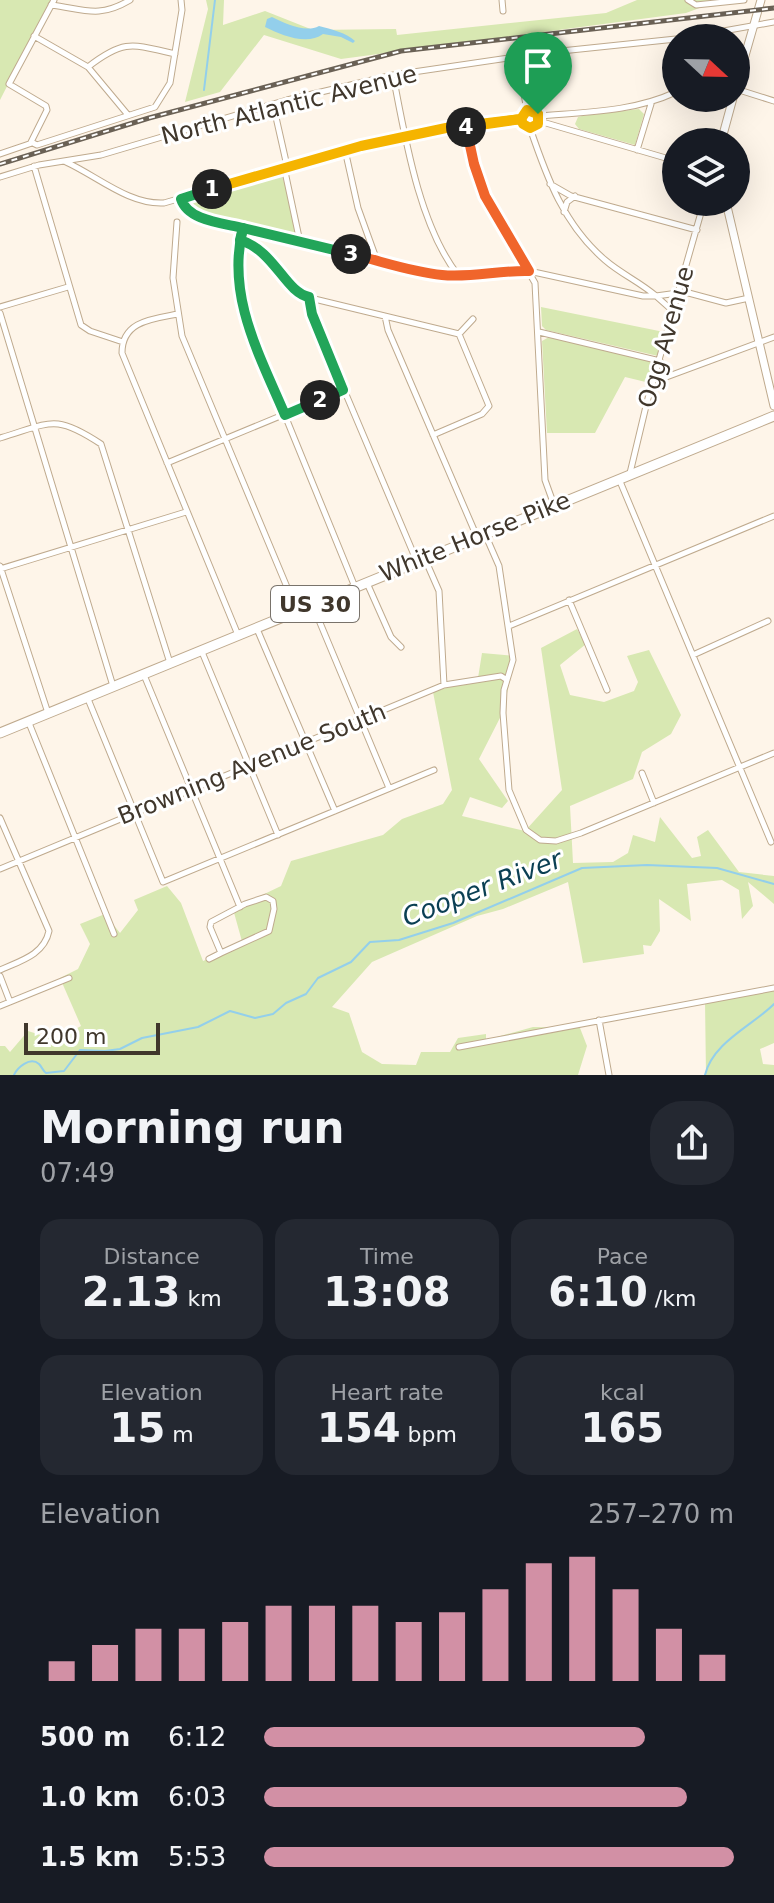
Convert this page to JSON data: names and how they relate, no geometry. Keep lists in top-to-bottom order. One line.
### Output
{"streets":{"highway":["White Horse Pike","US 30"],"street":["North Atlantic Avenue","Ogg Avenue","Browning Avenue South"]},"crossings":[["Ogg Avenue","White Horse Pike"]],"water":["Cooper River"],"scale_bar":"200 m","north":"right","page":{"pins":["4","1","3","2"],"scale":"200 m","heading":["Morning run","07:49"],"stats":[["Distance","2.13 km"],["Time","13:08"],["Pace","6:10 /km"],["Elevation","15 m"],["Heart rate","154 bpm"],["kcal","165"]],"chart":["Elevation","257–270 m"],"list":[{"name":"500 m","note":"6:12"},{"name":"1.0 km","note":"6:03"},{"name":"1.5 km","note":"5:53"}]}}
